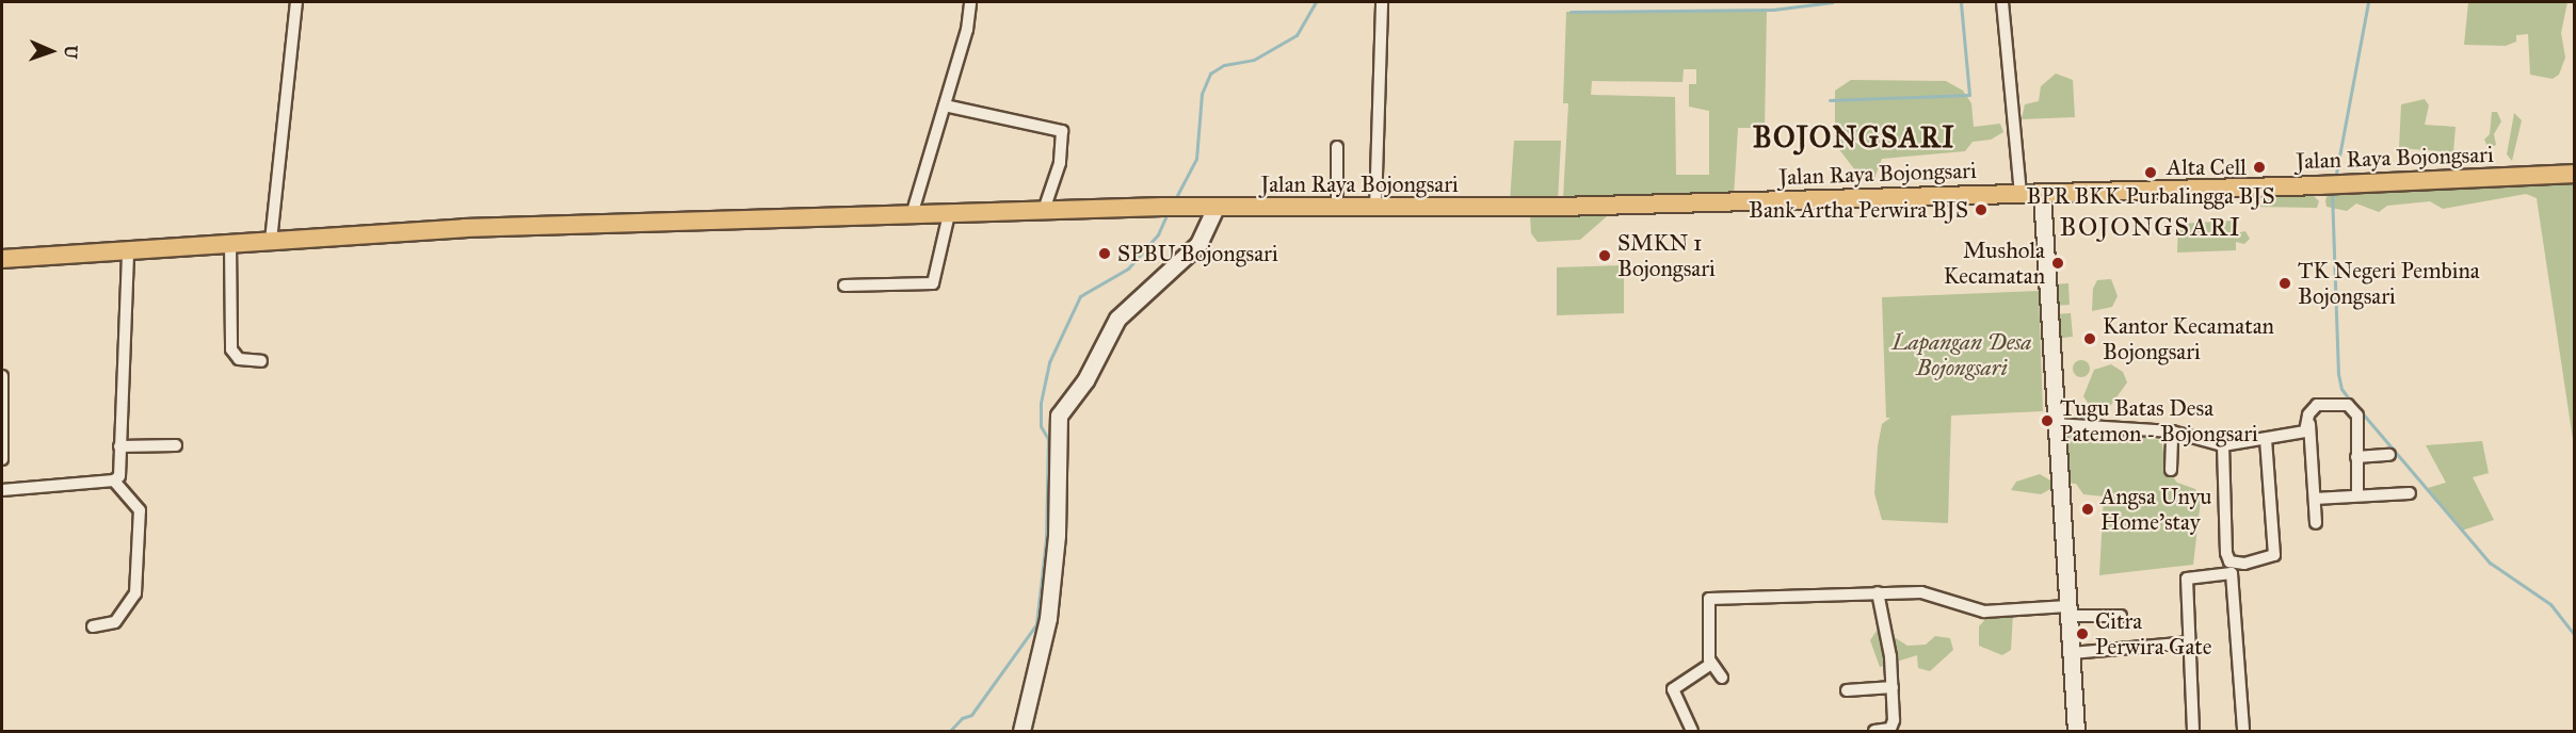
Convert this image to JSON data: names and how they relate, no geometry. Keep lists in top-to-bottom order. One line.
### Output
{"streets":{"main road":["Jalan Raya Bojongsari"]},"districts":["BOJONGSARI","BOJONGSARI"],"parks":["Lapangan Desa Bojongsari"],"places":["Alta Cell","BPR BKK Purbalingga BJS","Bank Artha Perwira BJS","SPBU Bojongsari","SMKN 1 Bojongsari","Mushola Kecamatan","TK Negeri Pembina Bojongsari","Kantor Kecamatan Bojongsari","Tugu Batas Desa Patemon - Bojongsari","Angsa Unyu Home'stay","Citra Perwira Gate"],"north":"right"}
